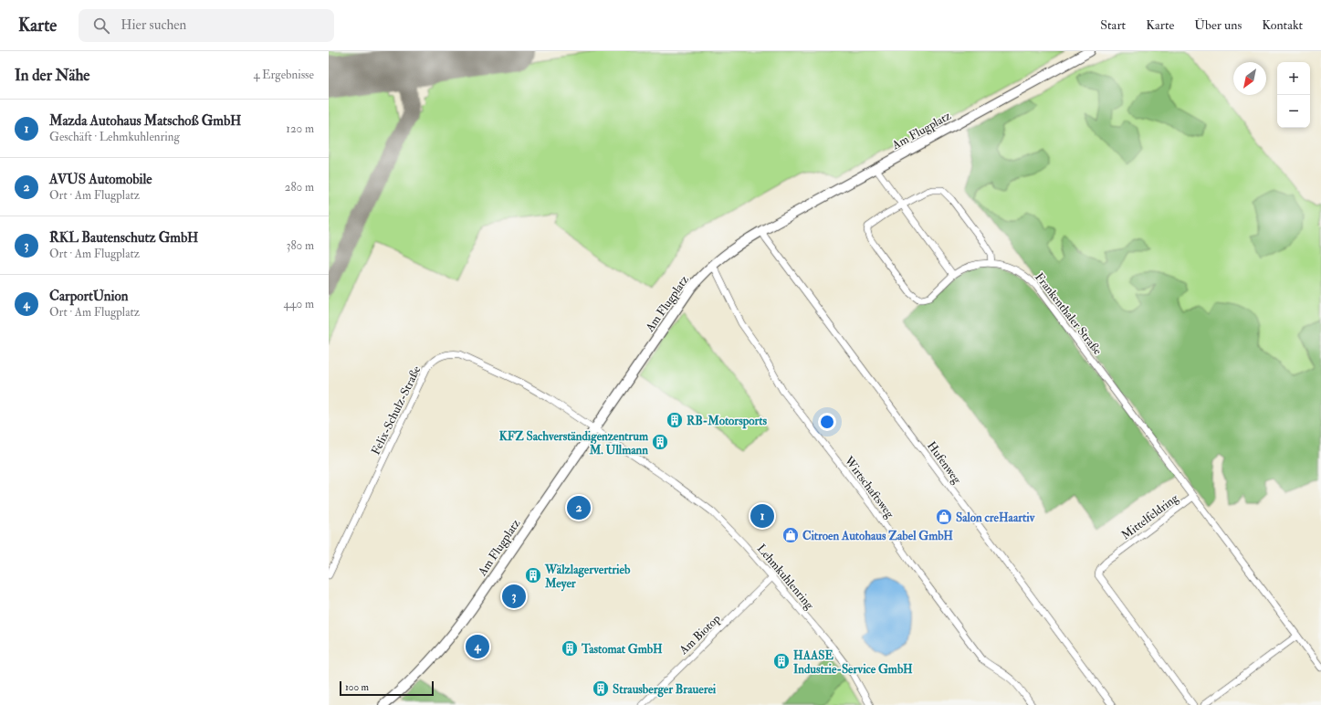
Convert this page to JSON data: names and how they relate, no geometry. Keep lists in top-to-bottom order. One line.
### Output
{"streets":{"street":["Am Flugplatz","Frankenthaler Straße","Felix-Schulz-Straße","Hufenweg","Wirtschaftsweg","Mittelfeldring","Lehmkuhlenring","Am Biotop"]},"crossings":[["Am Flugplatz","Felix-Schulz-Straße"],["Am Flugplatz","Hufenweg"],["Am Flugplatz","Wirtschaftsweg"],["Am Flugplatz","Lehmkuhlenring"],["Frankenthaler Straße","Mittelfeldring"],["Felix-Schulz-Straße","Lehmkuhlenring"],["Lehmkuhlenring","Am Biotop"]],"places":{"building":["RB-Motorsports","KFZ Sachverständigenzentrum M. Ullmann","Wälzlagervertrieb Meyer","Tastomat GmbH","HAASE Industrie-Service GmbH","Strausberger Brauerei"],"shop":["Salon creHaartiv","Citroen Autohaus Zabel GmbH"]},"scale_bar":"100 m","north":"bottom left","page":{"header":"Karte","search":"Hier suchen","nav":["Start","Karte","Über uns","Kontakt"],"heading":["In der Nähe","4 Ergebnisse"],"map_buttons":["+","−"],"list":[{"mark":"1","name":"Mazda Autohaus Matschoß GmbH","note":"Geschäft · Lehmkuhlenring","value":"120 m"},{"mark":"2","name":"AVUS Automobile","note":"Ort · Am Flugplatz","value":"280 m"},{"mark":"3","name":"RKL Bautenschutz GmbH","note":"Ort · Am Flugplatz","value":"380 m"},{"mark":"4","name":"CarportUnion","note":"Ort · Am Flugplatz","value":"440 m"}],"pins":["2","1","3","4"],"scale":"100 m"}}
